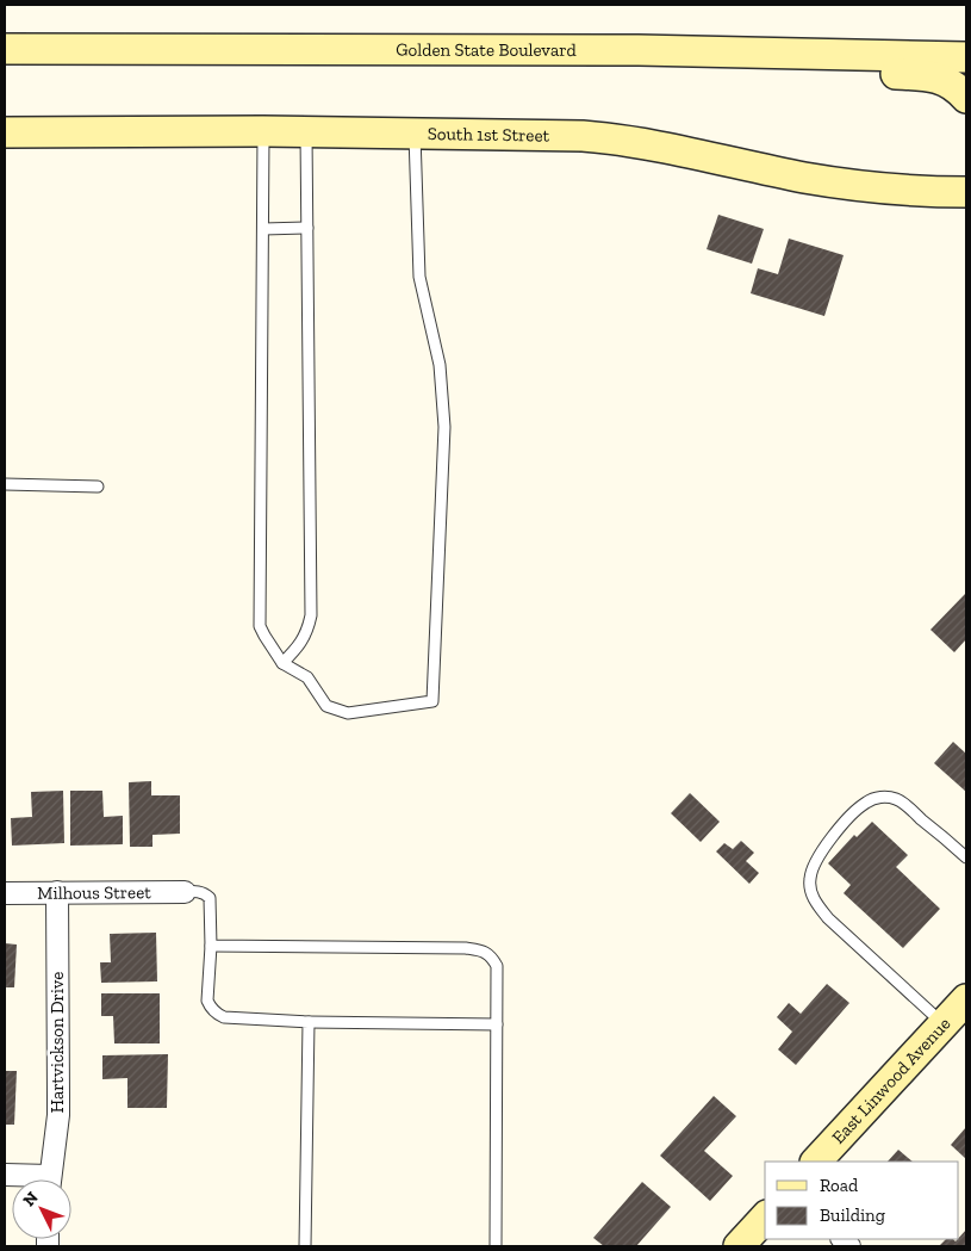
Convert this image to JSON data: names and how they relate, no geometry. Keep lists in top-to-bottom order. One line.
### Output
{"streets":{"street":["Golden State Boulevard","South 1st Street","Milhous Street","Hartvickson Drive","East Linwood Avenue"]},"crossings":[["Milhous Street","Hartvickson Drive"]],"legend":["Road","Building"],"north":"top left"}
